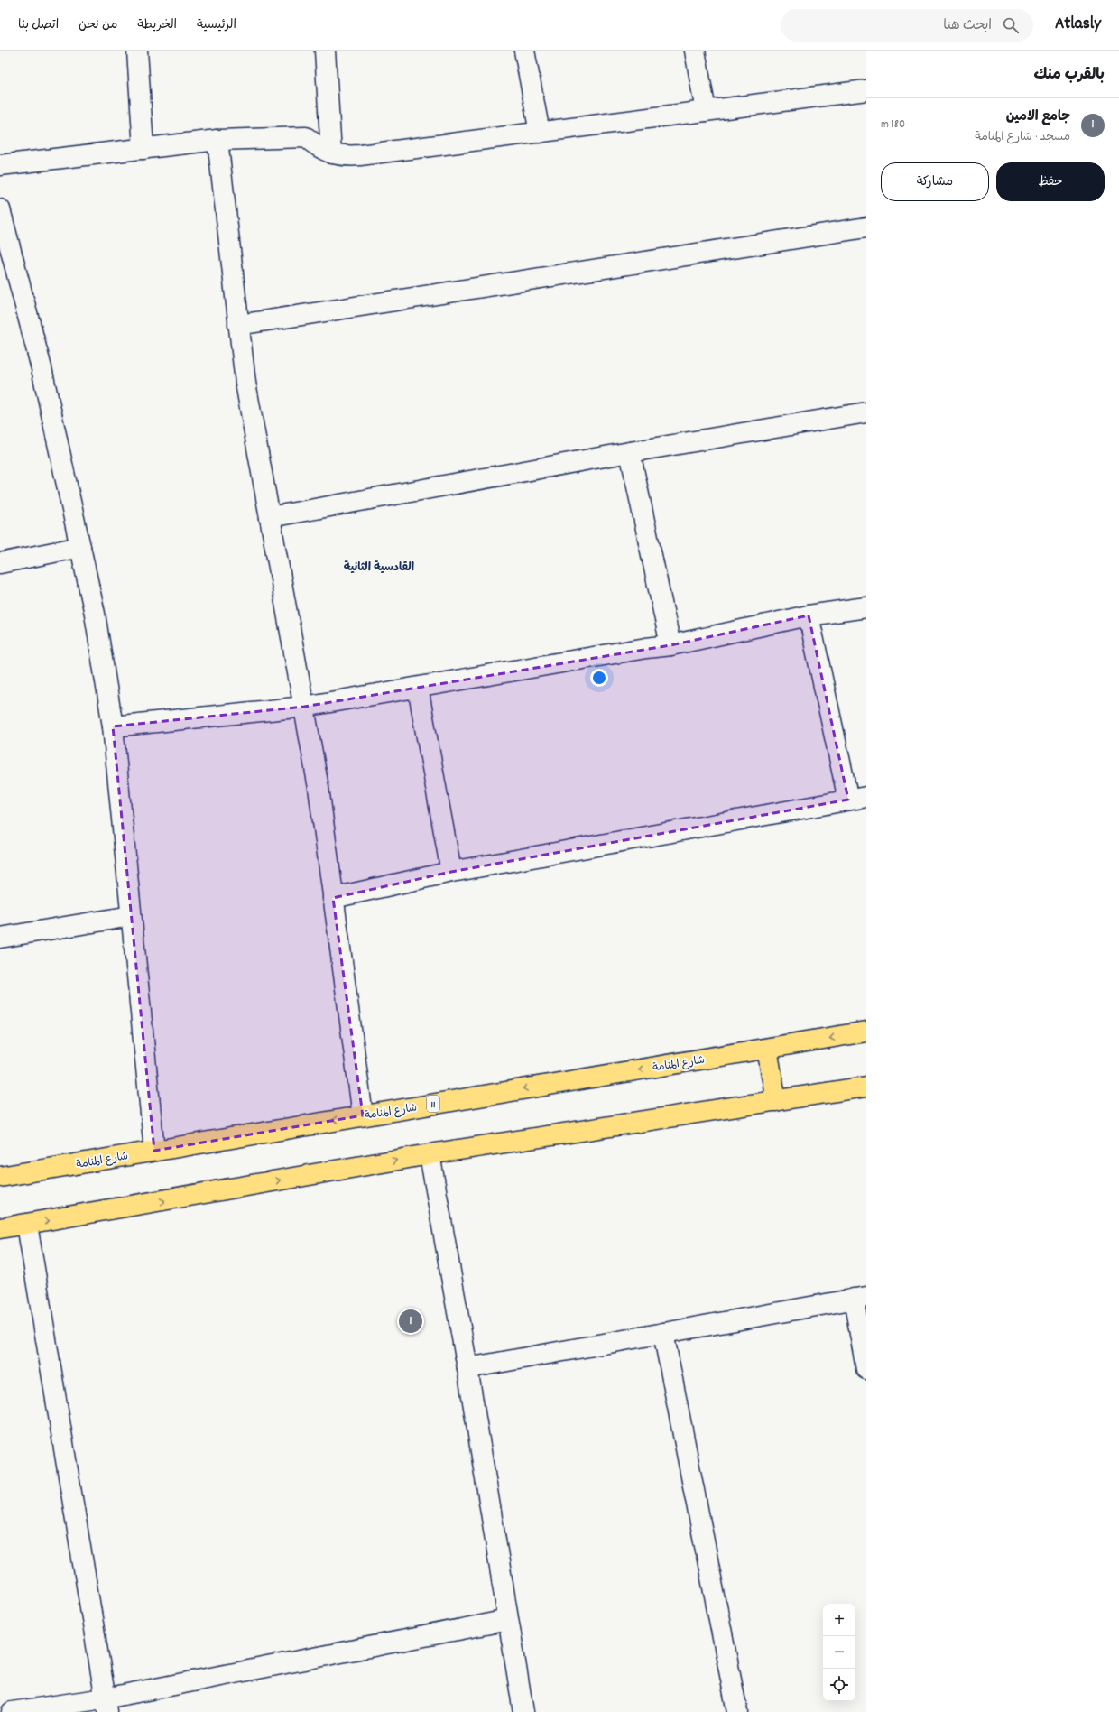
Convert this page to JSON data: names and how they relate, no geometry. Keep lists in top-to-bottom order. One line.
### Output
{"streets":{"highway":["شارع المنامة","11"]},"districts":["القادسية الثانية"],"page":{"header":"Atlasly","search":"ابحث هنا","nav":["الرئيسية","الخريطة","من نحن","اتصل بنا"],"heading":"بالقرب منك","list":[{"mark":"1","name":"جامع الامين","note":"مسجد · شارع المنامة","value":"180 m"}],"buttons":["حفظ","مشاركة"],"pins":"1","map_buttons":["+","−"]}}
